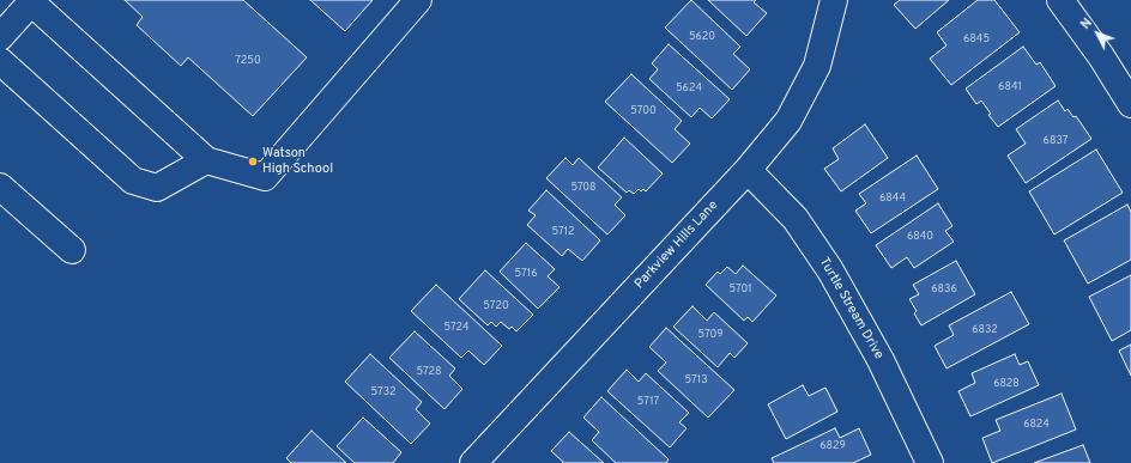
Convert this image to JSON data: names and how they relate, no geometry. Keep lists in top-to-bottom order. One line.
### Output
{"streets":{"street":["Parkview Hills Lane","Turtle Stream Drive"]},"crossings":[["Parkview Hills Lane","Turtle Stream Drive"]],"places":["Watson High School"],"house_numbers":["5620","6845","7250","6841","5624","5700","6837","5708","6844","5712","6840","5716","5701","6836","5720","5724","6832","5709","5728","5713","6828","5732","5717","6824","6829"],"north":"top left"}
